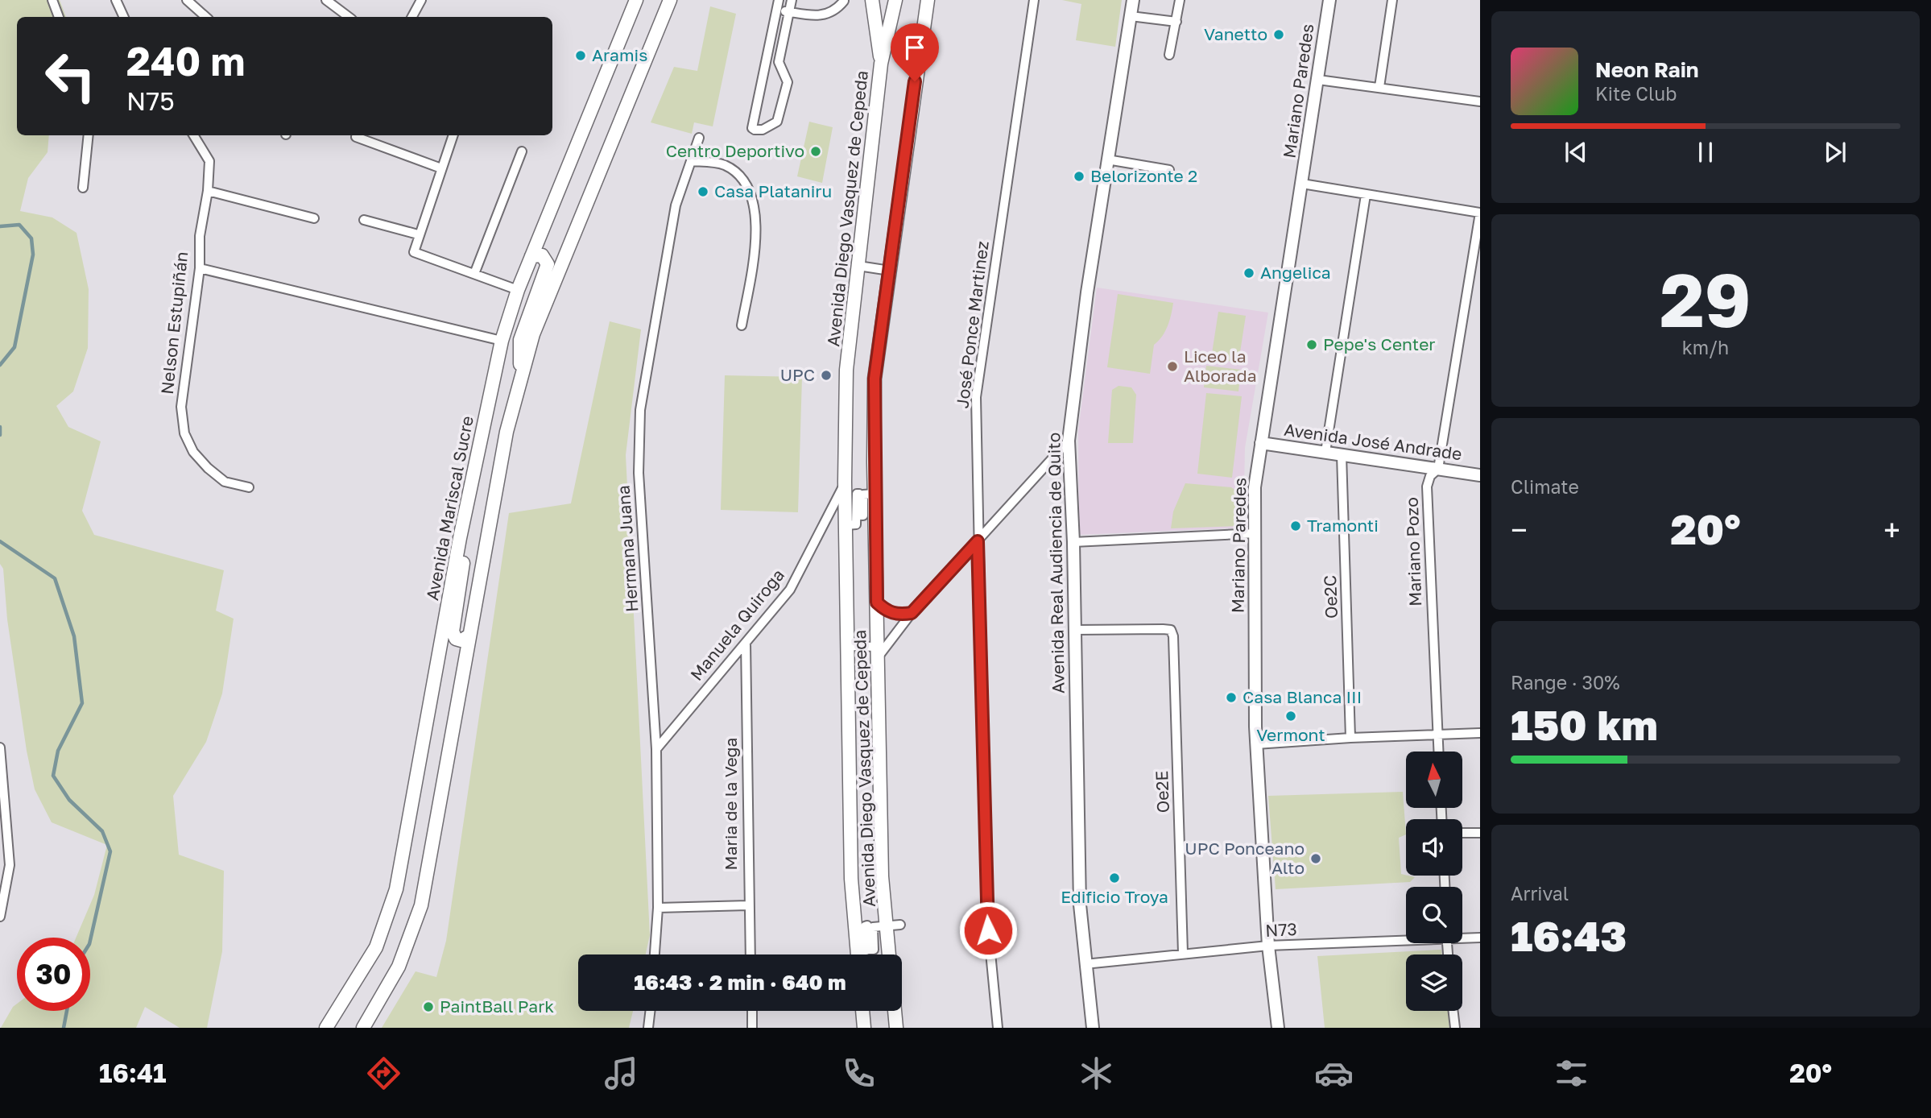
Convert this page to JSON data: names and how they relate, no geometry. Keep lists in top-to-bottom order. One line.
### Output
{"streets":{"main road":["Mariano Paredes","Avenida Diego Vasquez de Cepeda","Avenida José Andrade","Avenida Mariscal Sucre","Avenida Real Audiencia de Quito"],"street":["Nelson Estupiñán","José Ponce Martinez","Hermana Juana","Mariano Pozo","Oe2C","Manuela Quiroga","Oe2E","Maria de la Vega","N73"]},"crossings":[["Mariano Paredes","Avenida José Andrade"],["Mariano Paredes","N73"],["Avenida Diego Vasquez de Cepeda","Manuela Quiroga"],["Avenida José Andrade","Mariano Pozo"],["Avenida José Andrade","Oe2C"],["Hermana Juana","Manuela Quiroga"],["Avenida Real Audiencia de Quito","Oe2E"],["Avenida Real Audiencia de Quito","N73"],["Manuela Quiroga","Maria de la Vega"],["Oe2E","N73"]],"places":["Vanetto","Aramis","Centro Deportivo","Belorizonte 2","Casa Plataniru","Angelica","Pepe's Center","Liceo la Alborada","UPC","Tramonti","Casa Blanca III","Vermont","UPC Ponceano Alto","Edificio Troya","PaintBall Park"],"north":"top","page":{"turn":["240 m","N75"],"song":["Neon Rain","Kite Club"],"tile":[["29","km/h"],"Climate",["Range · 30%","150 km"],["Arrival","16:43"]],"heat":["−","20°","+"],"limit":"30","trip":"16:43 · 2 min · 640 m","tabs":["16:41","20°"]}}
